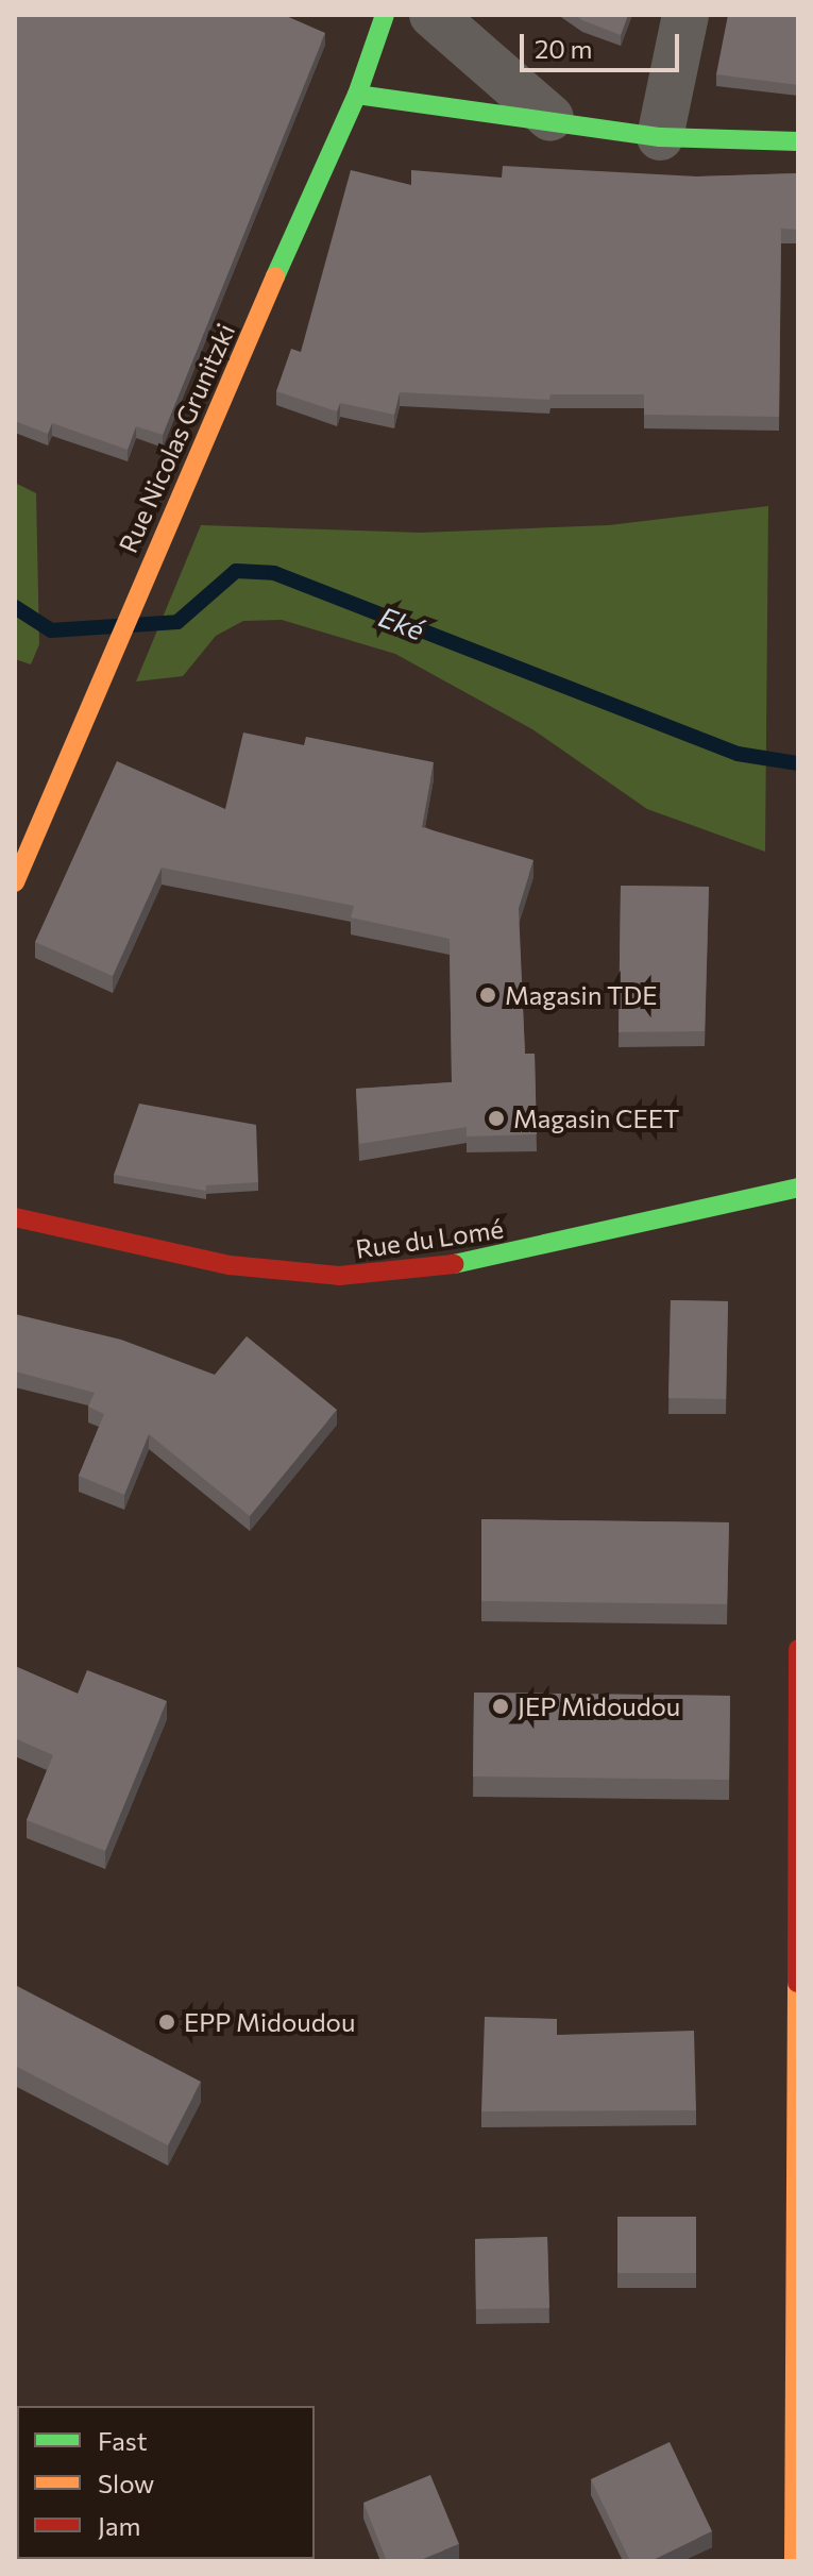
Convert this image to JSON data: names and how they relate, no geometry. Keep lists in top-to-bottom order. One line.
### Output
{"streets":{"street":["Rue Nicolas Grunitzki","Rue du Lomé"]},"water":["Eké"],"places":["Magasin TDE","Magasin CEET","JEP Midoudou","EPP Midoudou"],"legend":["Fast","Slow","Jam"],"scale_bar":"20 m"}
